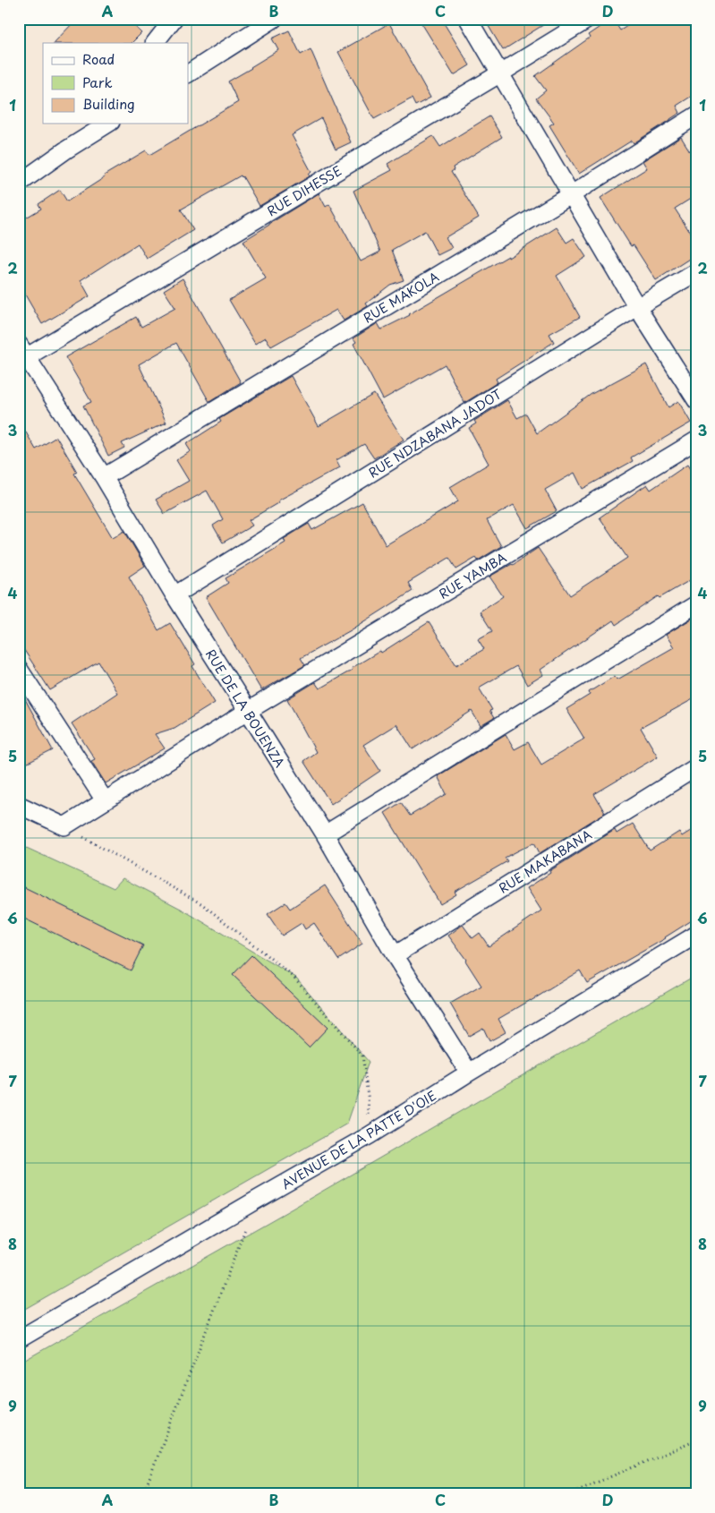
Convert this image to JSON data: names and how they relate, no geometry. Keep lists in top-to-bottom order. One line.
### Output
{"streets":{"street":["RUE DIHESSE","RUE MAKOLA","RUE NDZABANA JADOT","RUE YAMBA","RUE DE LA BOUENZA","RUE MAKABANA","AVENUE DE LA PATTE D'OIE"]},"crossings":[["RUE DIHESSE","RUE DE LA BOUENZA"],["RUE MAKOLA","RUE DE LA BOUENZA"],["RUE NDZABANA JADOT","RUE DE LA BOUENZA"],["RUE YAMBA","RUE DE LA BOUENZA"],["RUE DE LA BOUENZA","RUE MAKABANA"],["RUE DE LA BOUENZA","AVENUE DE LA PATTE D'OIE"]],"legend":["Road","Park","Building"],"grid":{"columns":["A","B","C","D"],"rows":["1","2","3","4","5","6","7","8","9"]}}
